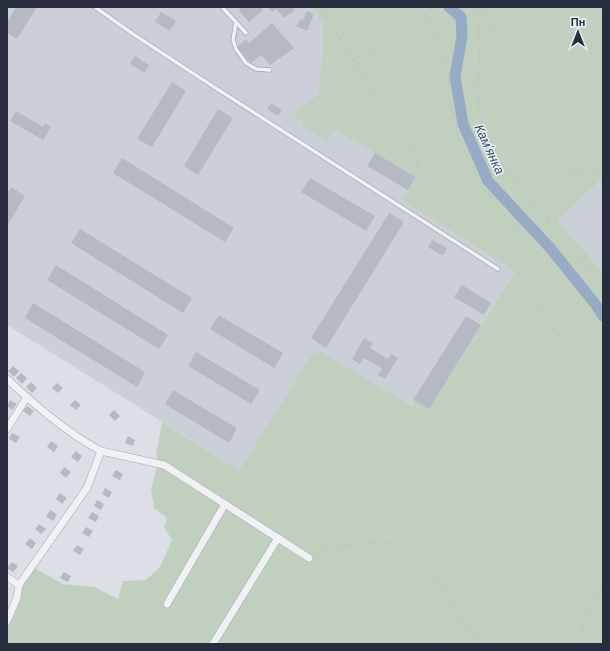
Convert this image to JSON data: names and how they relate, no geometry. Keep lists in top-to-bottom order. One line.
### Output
{"water":["Кам'янка"],"north":"top"}
